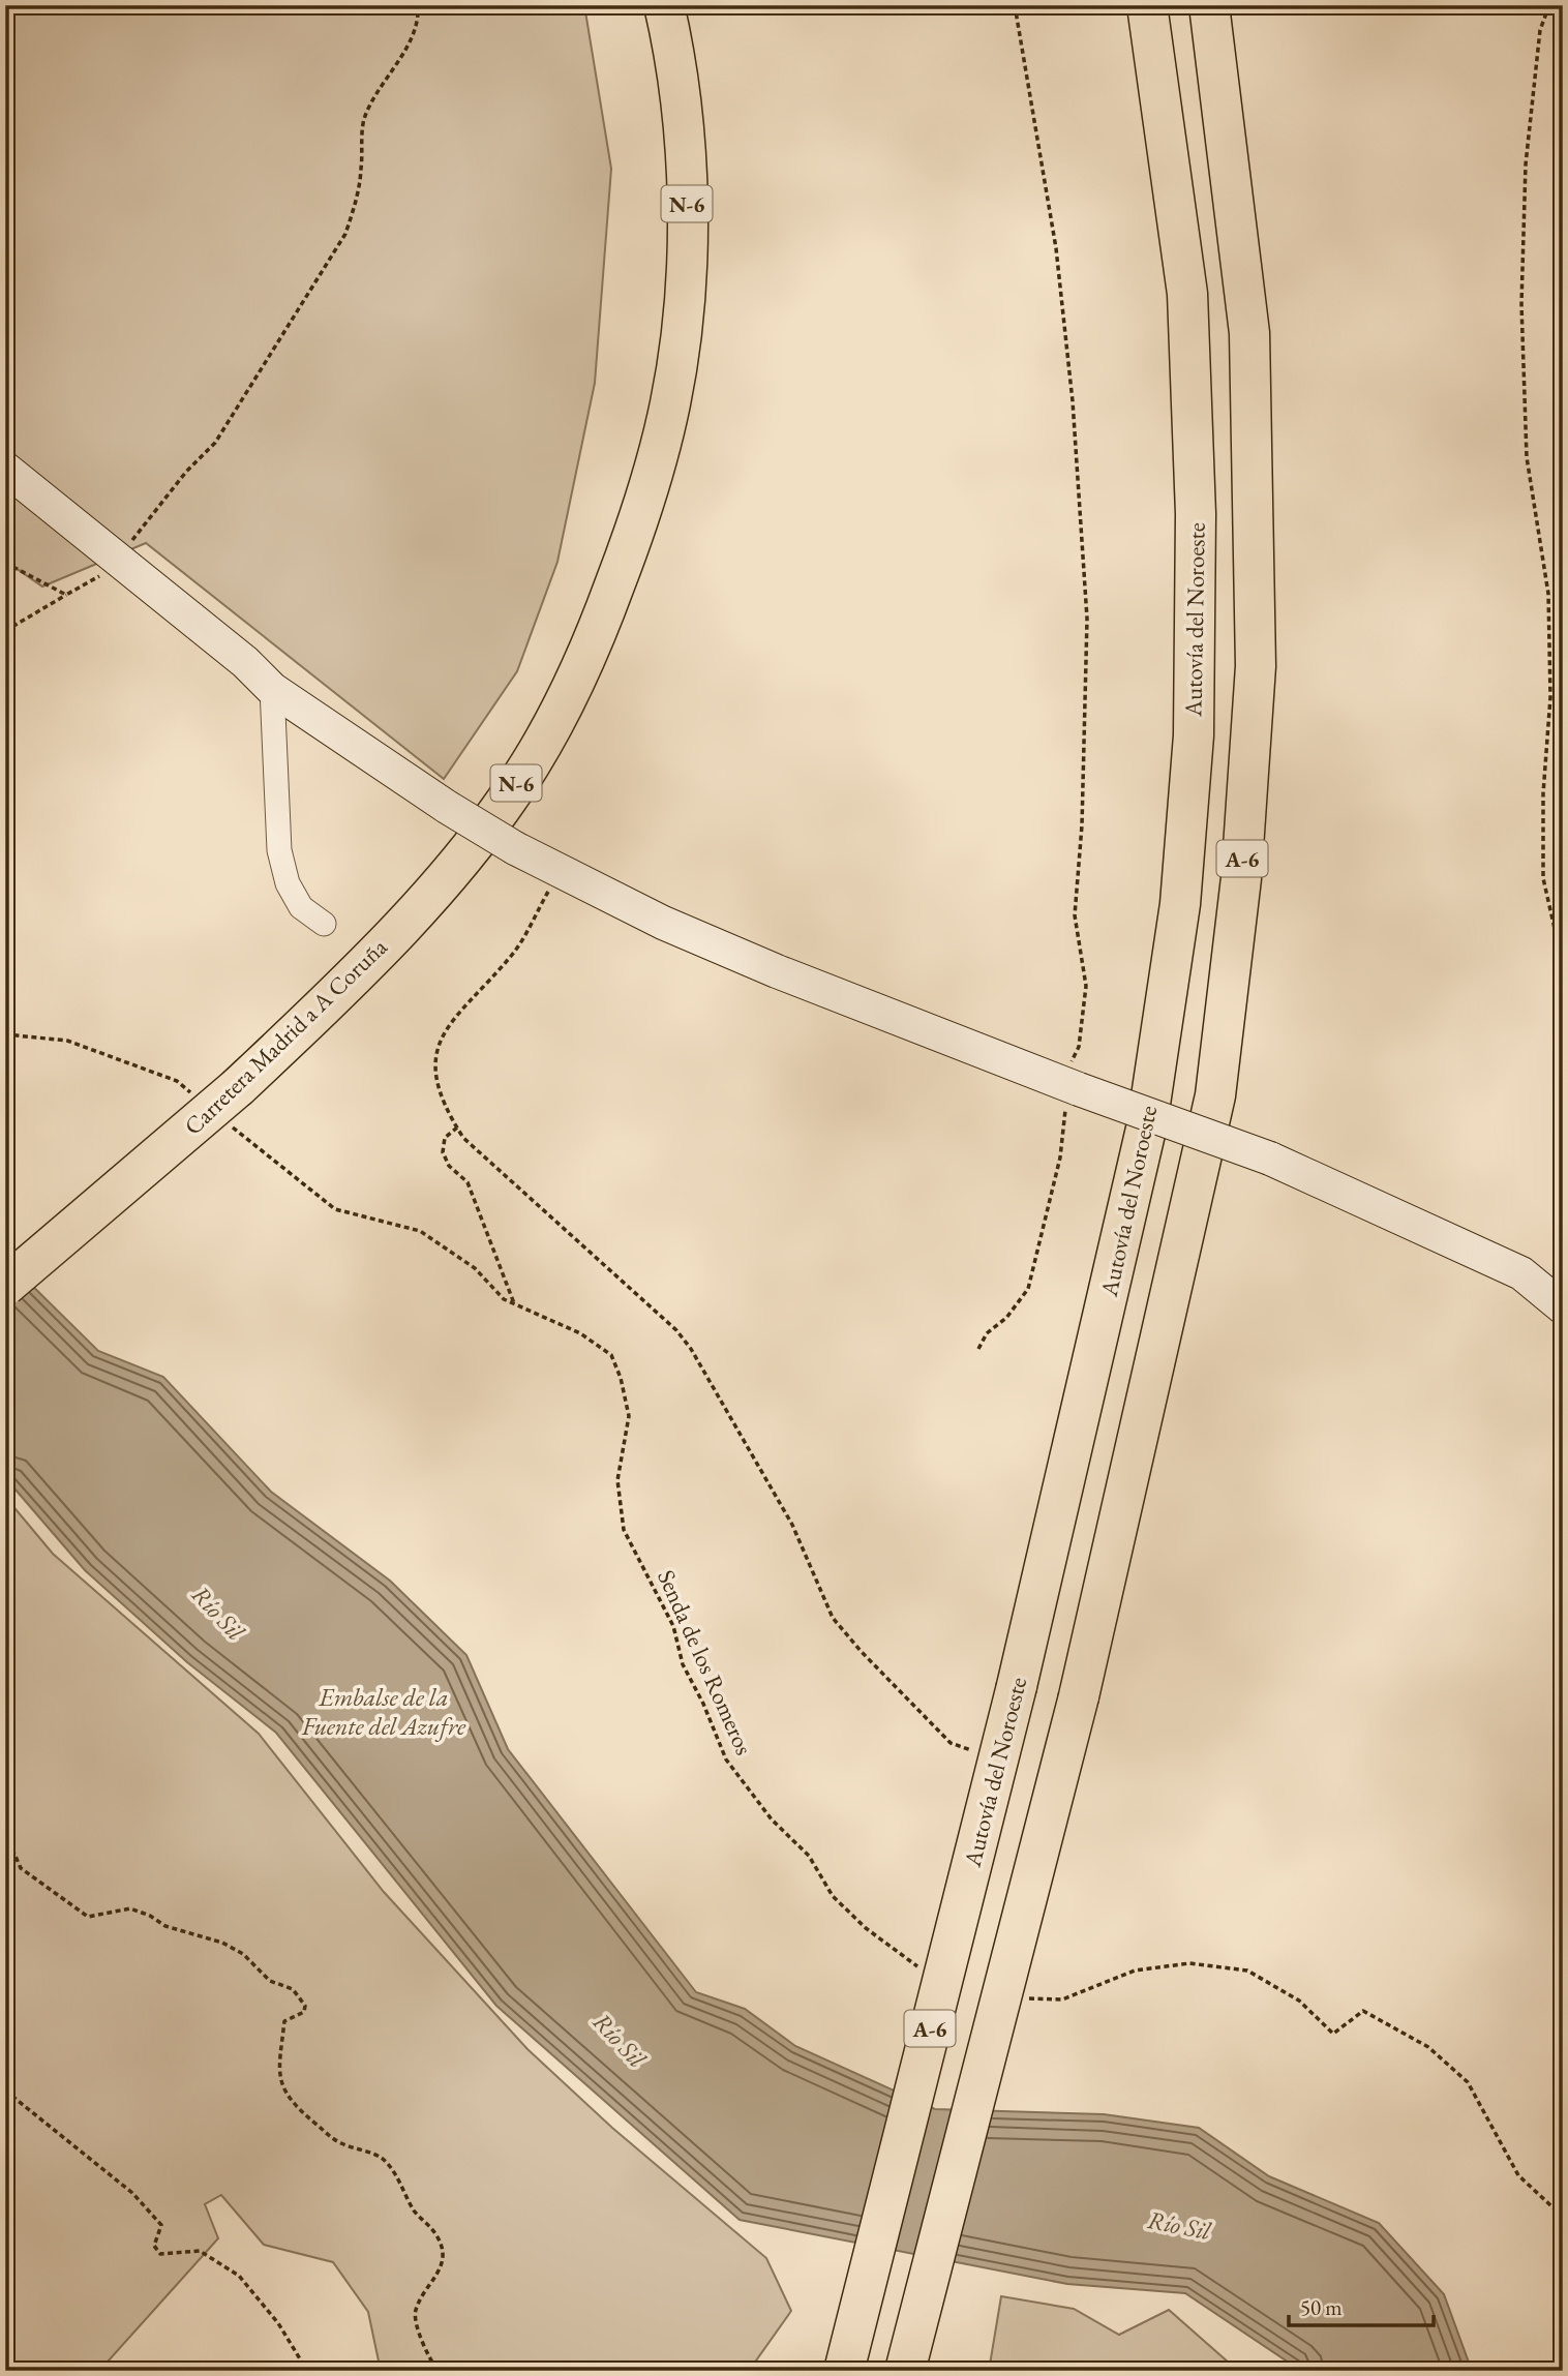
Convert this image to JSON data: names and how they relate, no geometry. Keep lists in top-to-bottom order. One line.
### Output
{"streets":{"highway":["N-6","Autovía del Noroeste","A-6","Carretera Madrid a A Coruña"],"path":["Senda de los Romeros"]},"water":["Río Sil","Embalse de la Fuente del Azufre"],"scale_bar":"50 m"}
